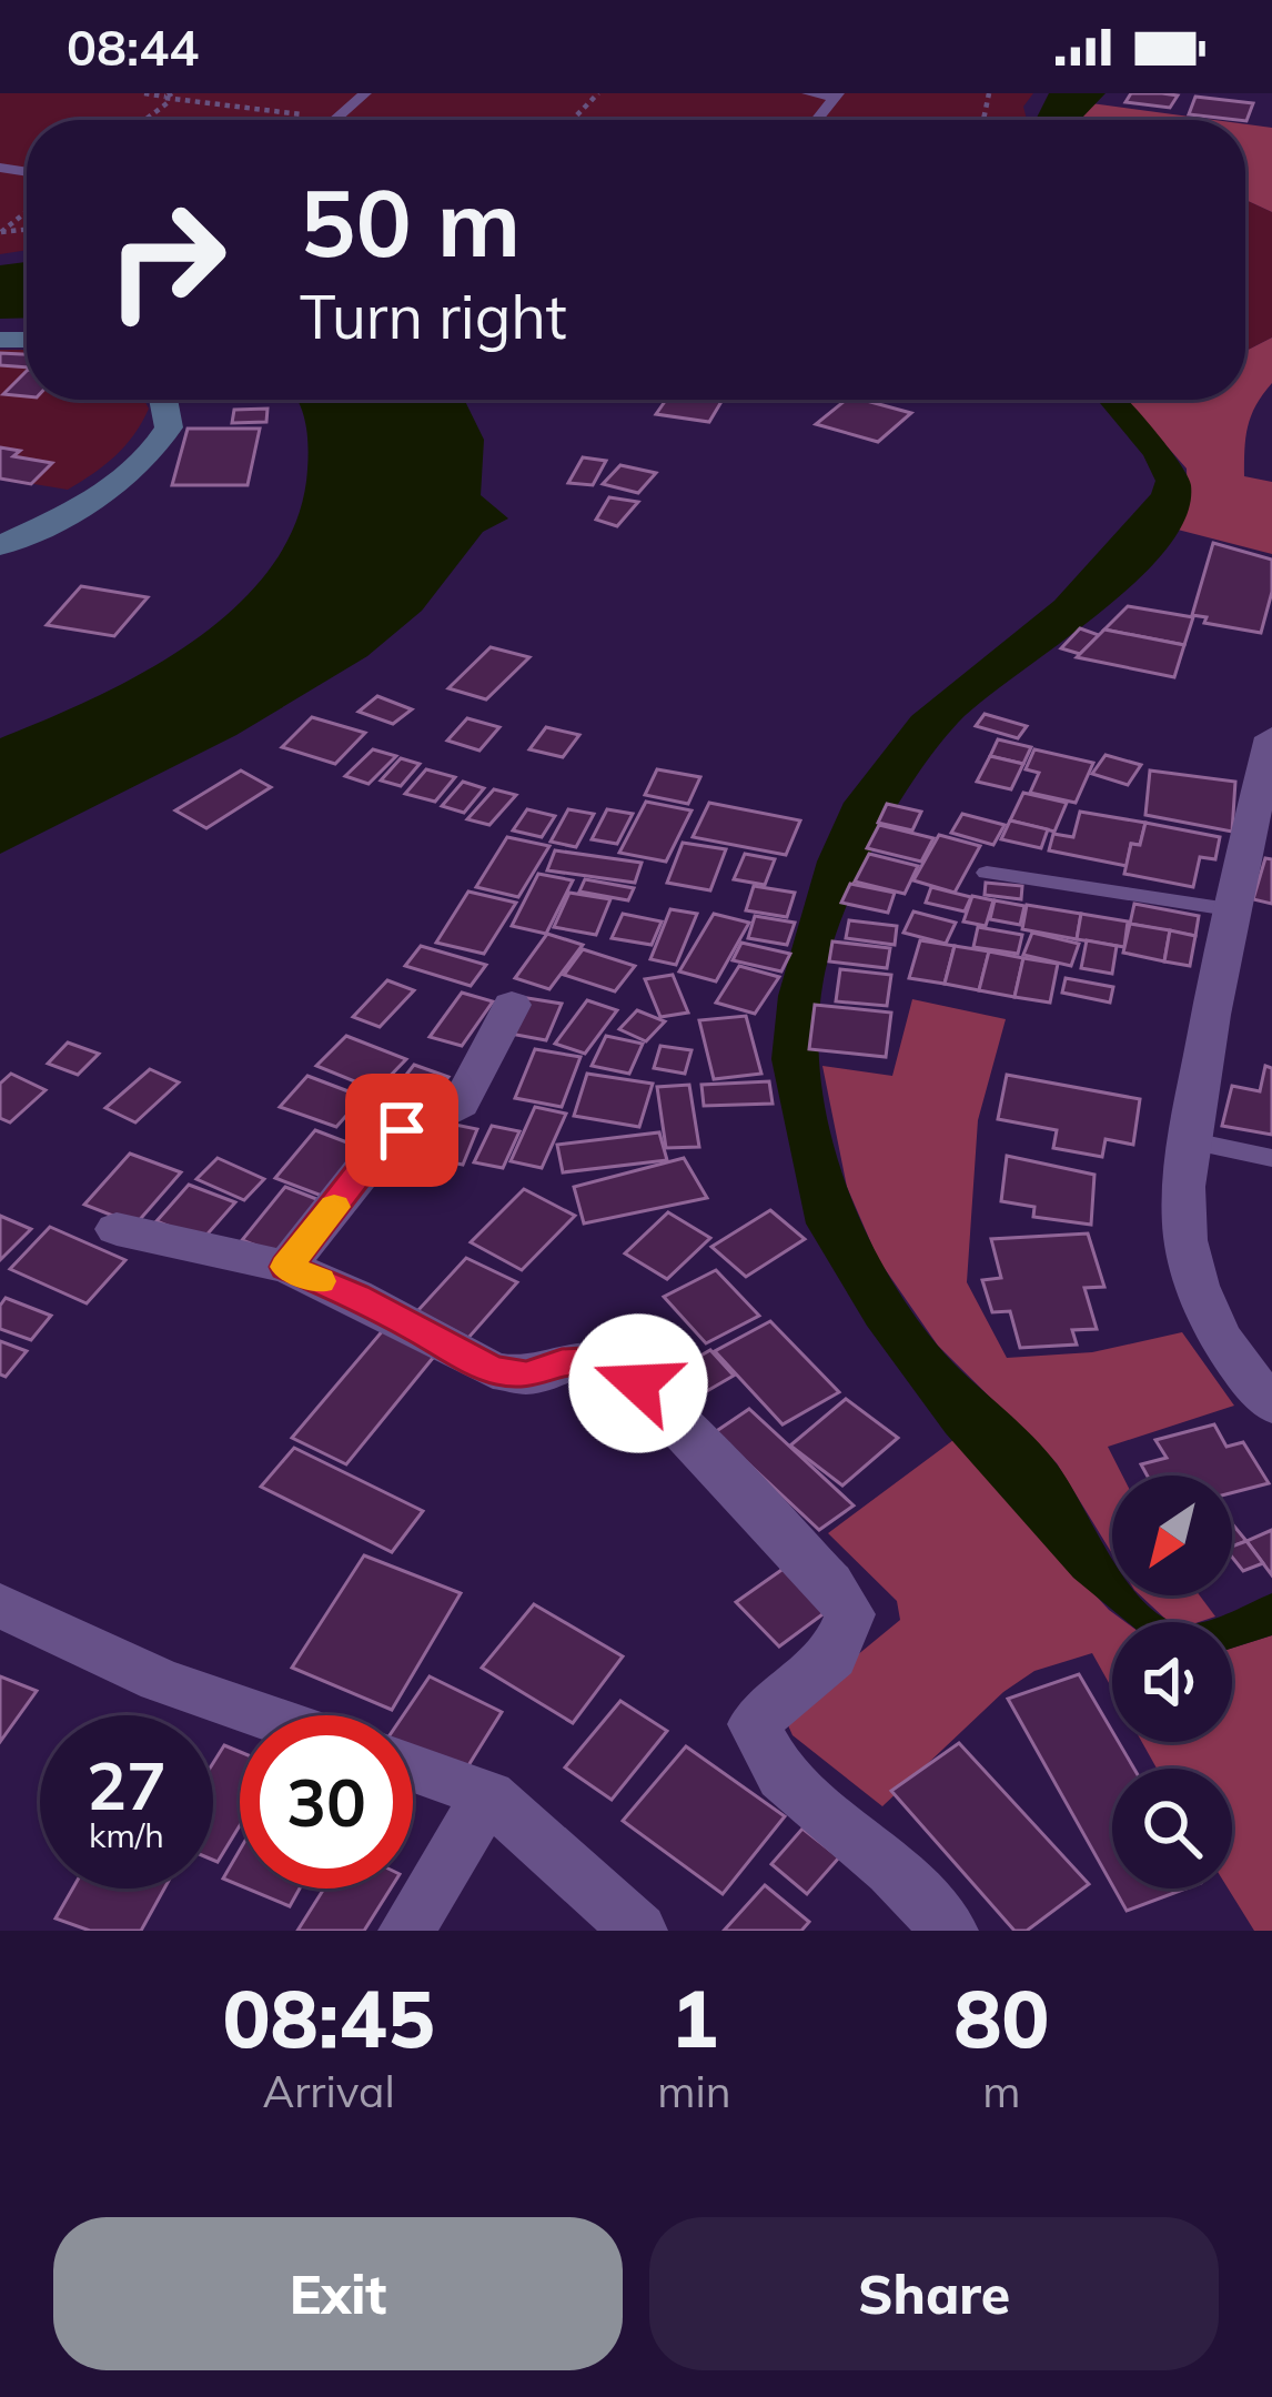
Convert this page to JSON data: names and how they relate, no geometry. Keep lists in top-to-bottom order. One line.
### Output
{"north":"bottom left","page":{"status":"08:44","turn":["50 m","Turn right"],"speed":"27 km/h","limit":"30","eta":["08:45","Arrival","1","min","80","m"],"buttons":["Exit","Share"]}}
